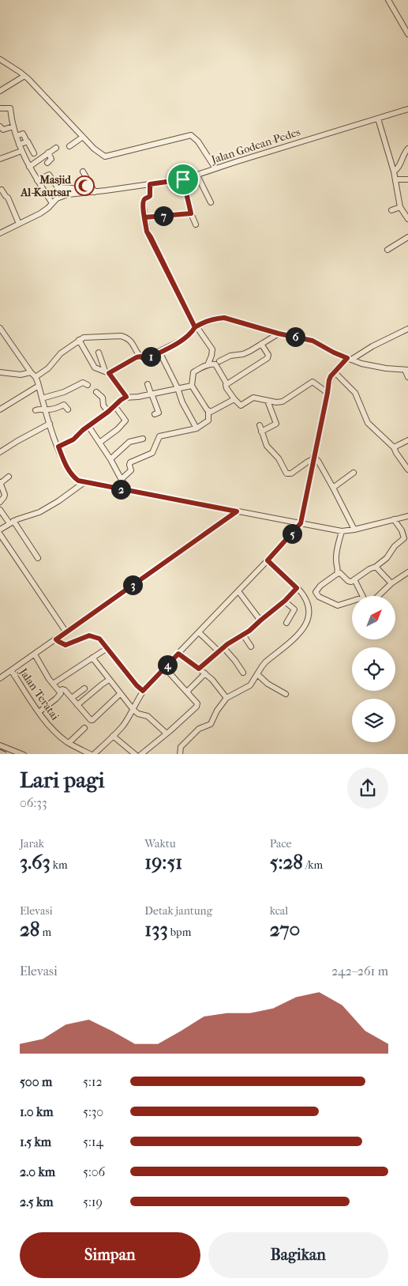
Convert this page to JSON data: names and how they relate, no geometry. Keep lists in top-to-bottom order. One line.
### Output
{"streets":{"street":["Jalan Godean-Pedes","Jalan Teratai"]},"places":{"mosque":["Masjid Al-Kautsar"]},"north":"top right","page":{"pins":["7","6","1","2","5","3","4"],"heading":["Lari pagi","06:33"],"stats":[["Jarak","3.63 km"],["Waktu","19:51"],["Pace","5:28 /km"],["Elevasi","28 m"],["Detak jantung","133 bpm"],["kcal","270"]],"chart":["Elevasi","242–261 m"],"list":[{"name":"500 m","note":"5:12"},{"name":"1.0 km","note":"5:30"},{"name":"1.5 km","note":"5:14"},{"name":"2.0 km","note":"5:06"},{"name":"2.5 km","note":"5:19"}],"buttons":["Simpan","Bagikan"]}}
